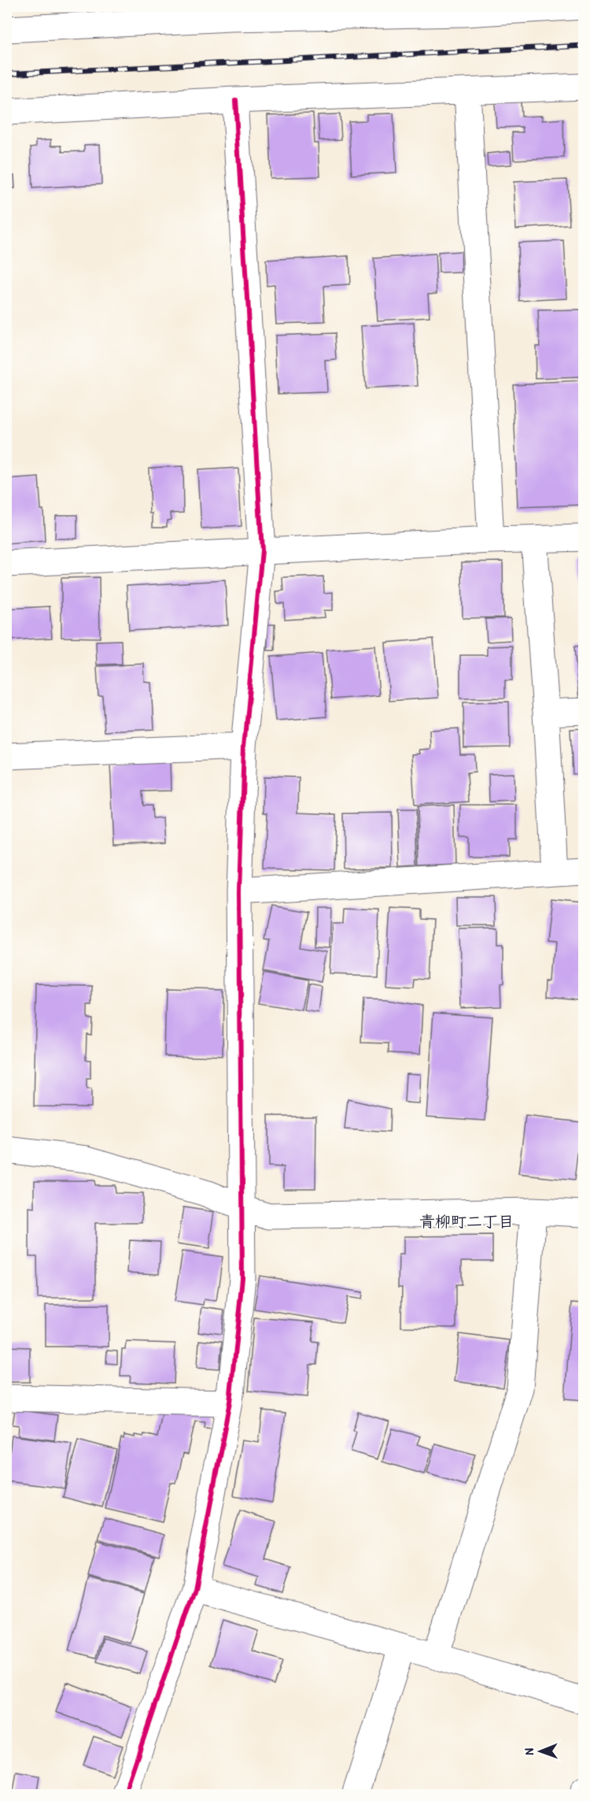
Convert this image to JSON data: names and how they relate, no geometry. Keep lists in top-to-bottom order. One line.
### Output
{"districts":["青柳町二丁目"],"north":"left"}
